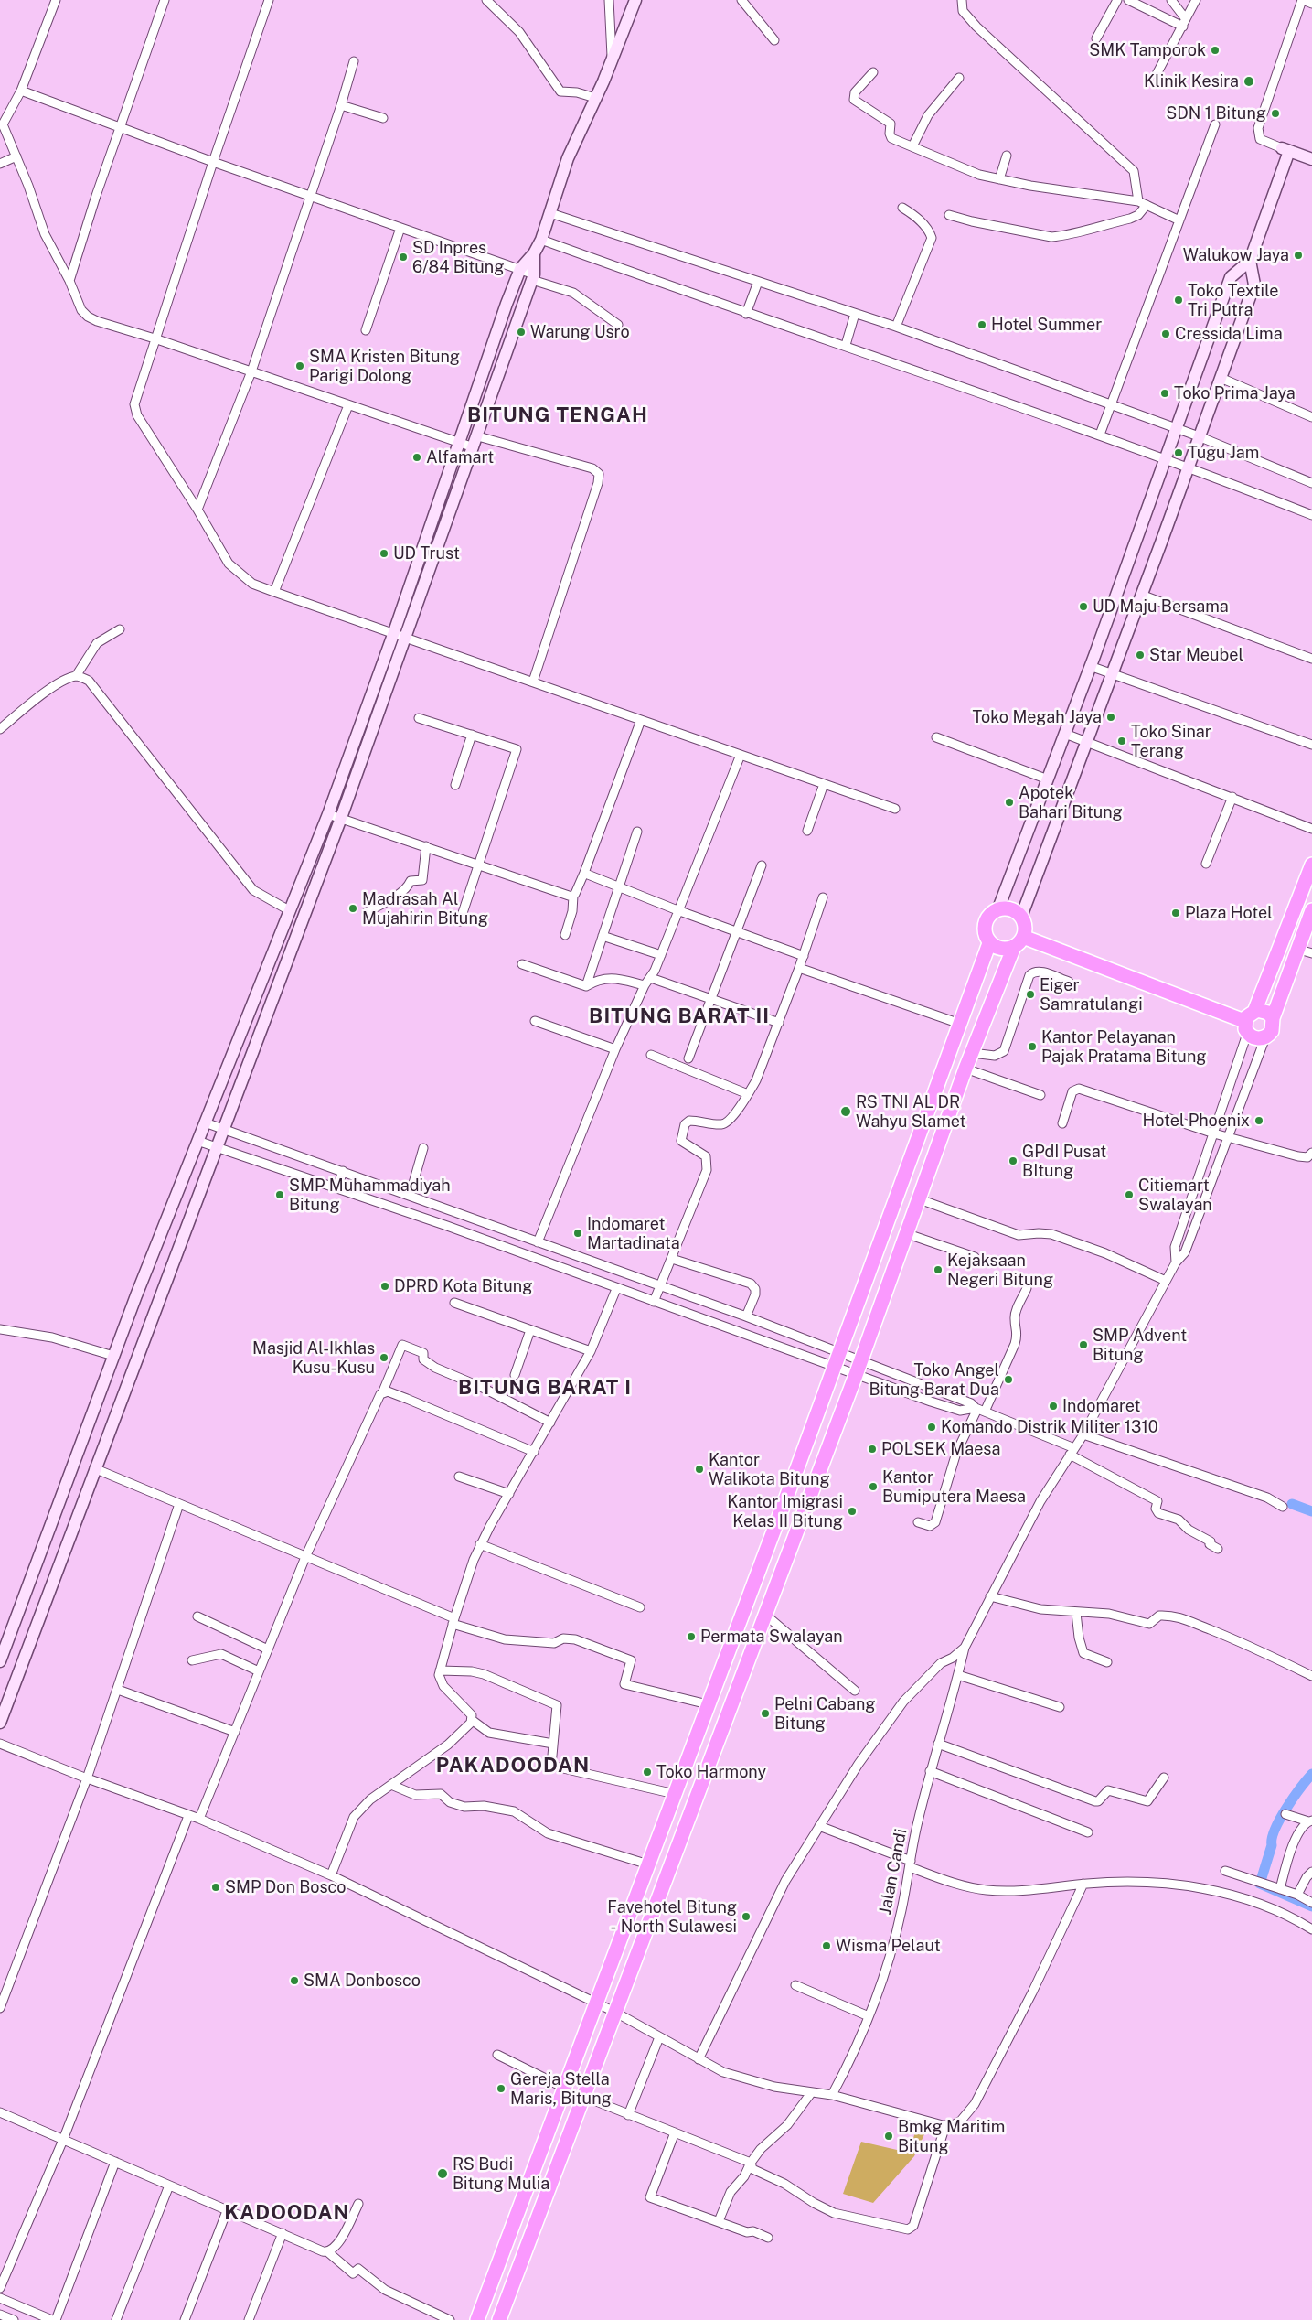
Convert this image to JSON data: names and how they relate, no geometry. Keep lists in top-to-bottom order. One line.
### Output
{"streets":{"street":["Jalan Candi"]},"districts":["BITUNG TENGAH","BITUNG BARAT II","BITUNG BARAT I","PAKADOODAN","KADOODAN"],"places":["SMK Tamporok","Klinik Kesira","SDN 1 Bitung","Walukow Jaya","SD Inpres 6/84 Bitung","Toko Textile Tri Putra","Hotel Summer","Warung Usro","Cressida Lima","SMA Kristen Bitung Parigi Dolong","Toko Prima Jaya","Tugu Jam","Alfamart","UD Trust","UD Maju Bersama","Star Meubel","Toko Megah Jaya","Toko Sinar Terang","Apotek Bahari Bitung","Madrasah Al Mujahirin Bitung","Plaza Hotel","Eiger Samratulangi","Kantor Pelayanan Pajak Pratama Bitung","RS TNI AL DR Wahyu Slamet","Hotel Phoenix","GPdI Pusat BItung","SMP Muhammadiyah Bitung","Citiemart Swalayan","Indomaret Martadinata","Kejaksaan Negeri Bitung","DPRD Kota Bitung","SMP Advent Bitung","Masjid Al-Ikhlas Kusu-Kusu","Toko Angel Bitung Barat Dua","Indomaret","Komando Distrik Militer 1310","POLSEK Maesa","Kantor Walikota Bitung","Kantor Bumiputera Maesa","Kantor Imigrasi Kelas II Bitung","Permata Swalayan","Pelni Cabang Bitung","Toko Harmony","SMP Don Bosco","Favehotel Bitung - North Sulawesi","Wisma Pelaut","SMA Donbosco","Gereja Stella Maris, Bitung","Bmkg Maritim Bitung","RS Budi Bitung Mulia"]}
